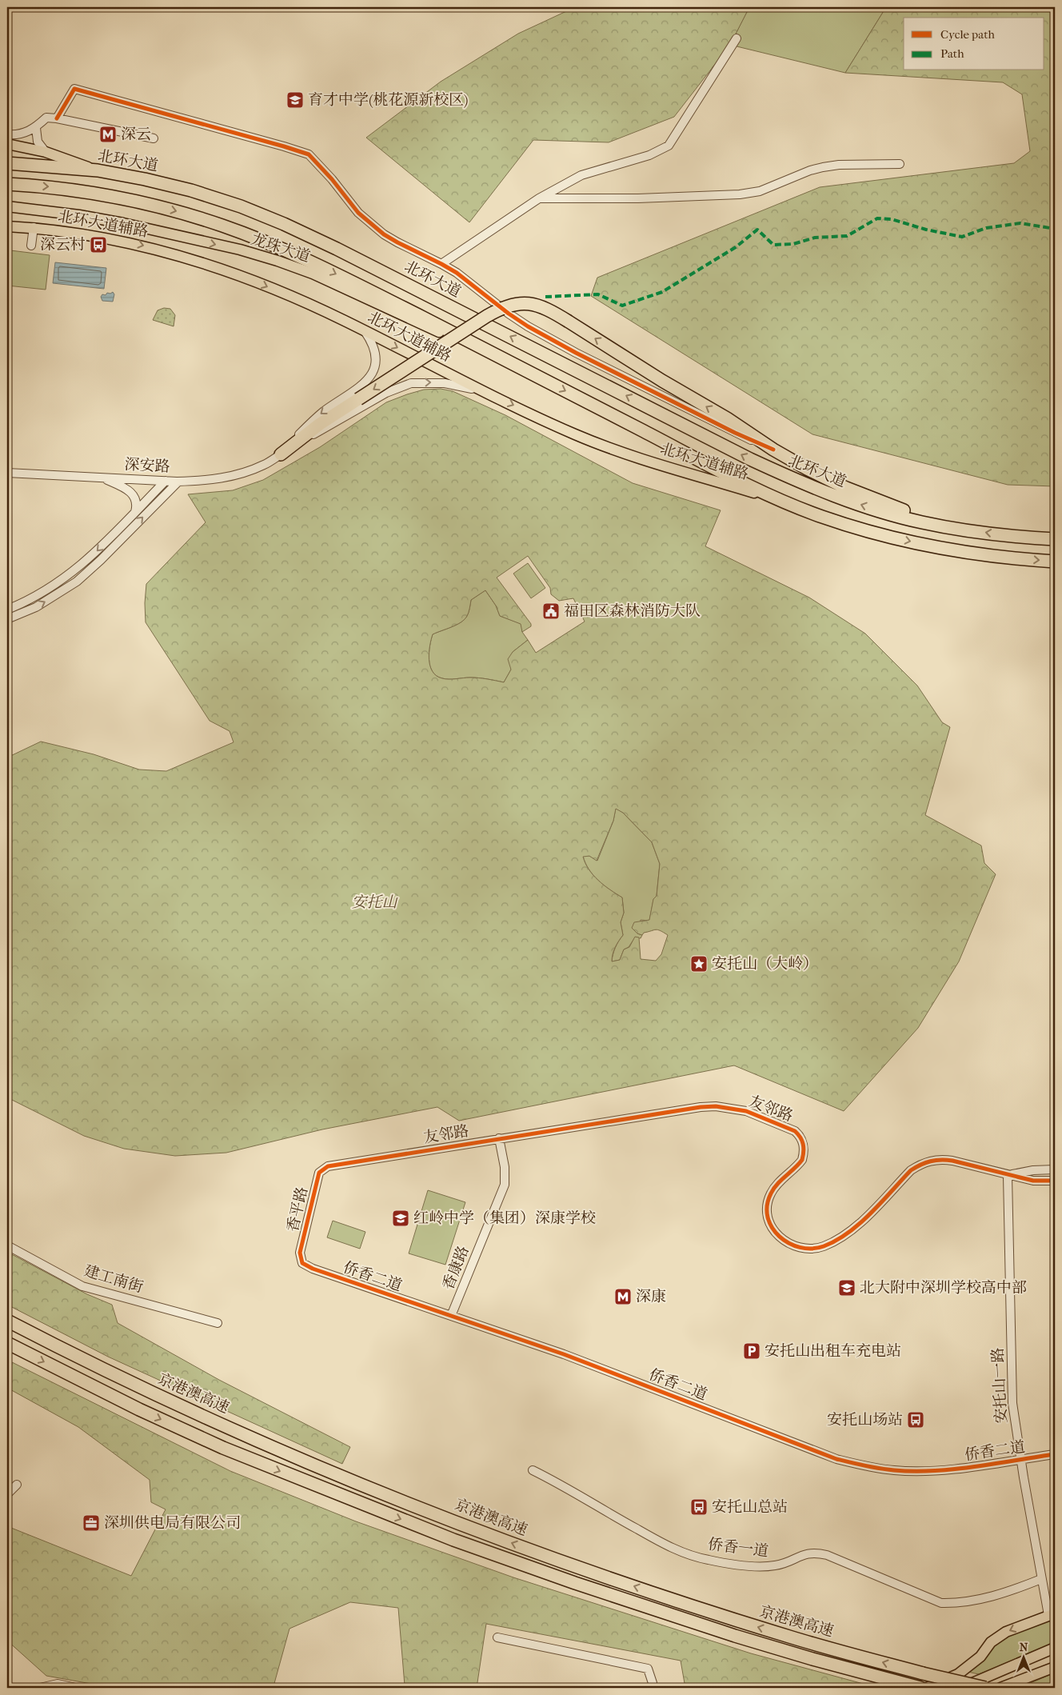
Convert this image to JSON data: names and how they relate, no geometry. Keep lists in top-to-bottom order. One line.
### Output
{"streets":{"highway":["北环大道","京港澳高速"],"main road":["北环大道辅路","龙珠大道"],"street":["深安路","友邻路","香平路","香康路","侨香二道","建工南街","安托山一路","侨香一道"]},"crossings":[["友邻路","香平路"],["友邻路","香康路"],["友邻路","安托山一路"],["香平路","侨香二道"],["香康路","侨香二道"],["侨香二道","安托山一路"],["安托山一路","侨香一道"]],"one_way":["北环大道辅路","龙珠大道"],"parks":["安托山"],"places":{"school or university":["育才中学(桃花源新校区)","红岭中学（集团）深康学校","北大附中深圳学校高中部"],"metro station":["深云","深康"],"bus stop":["深云村","安托山场站","安托山总站"],"public building":["福田区森林消防大队"],"place":["安托山（大岭）"],"parking":["安托山出租车充电站"],"office":["深圳供电局有限公司"]},"legend":["Cycle path","Path"],"north":"top"}
